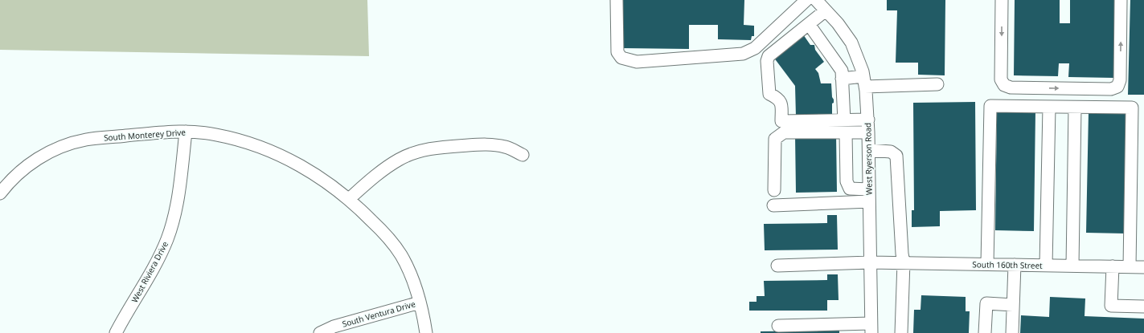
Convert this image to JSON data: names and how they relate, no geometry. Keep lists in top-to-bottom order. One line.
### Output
{"streets":{"street":["South Monterey Drive","West Ryerson Road","South 160th Street","West Riviera Drive","South Ventura Drive"]},"crossings":[["South Monterey Drive","West Riviera Drive"],["South Monterey Drive","South Ventura Drive"],["West Ryerson Road","South 160th Street"]]}
